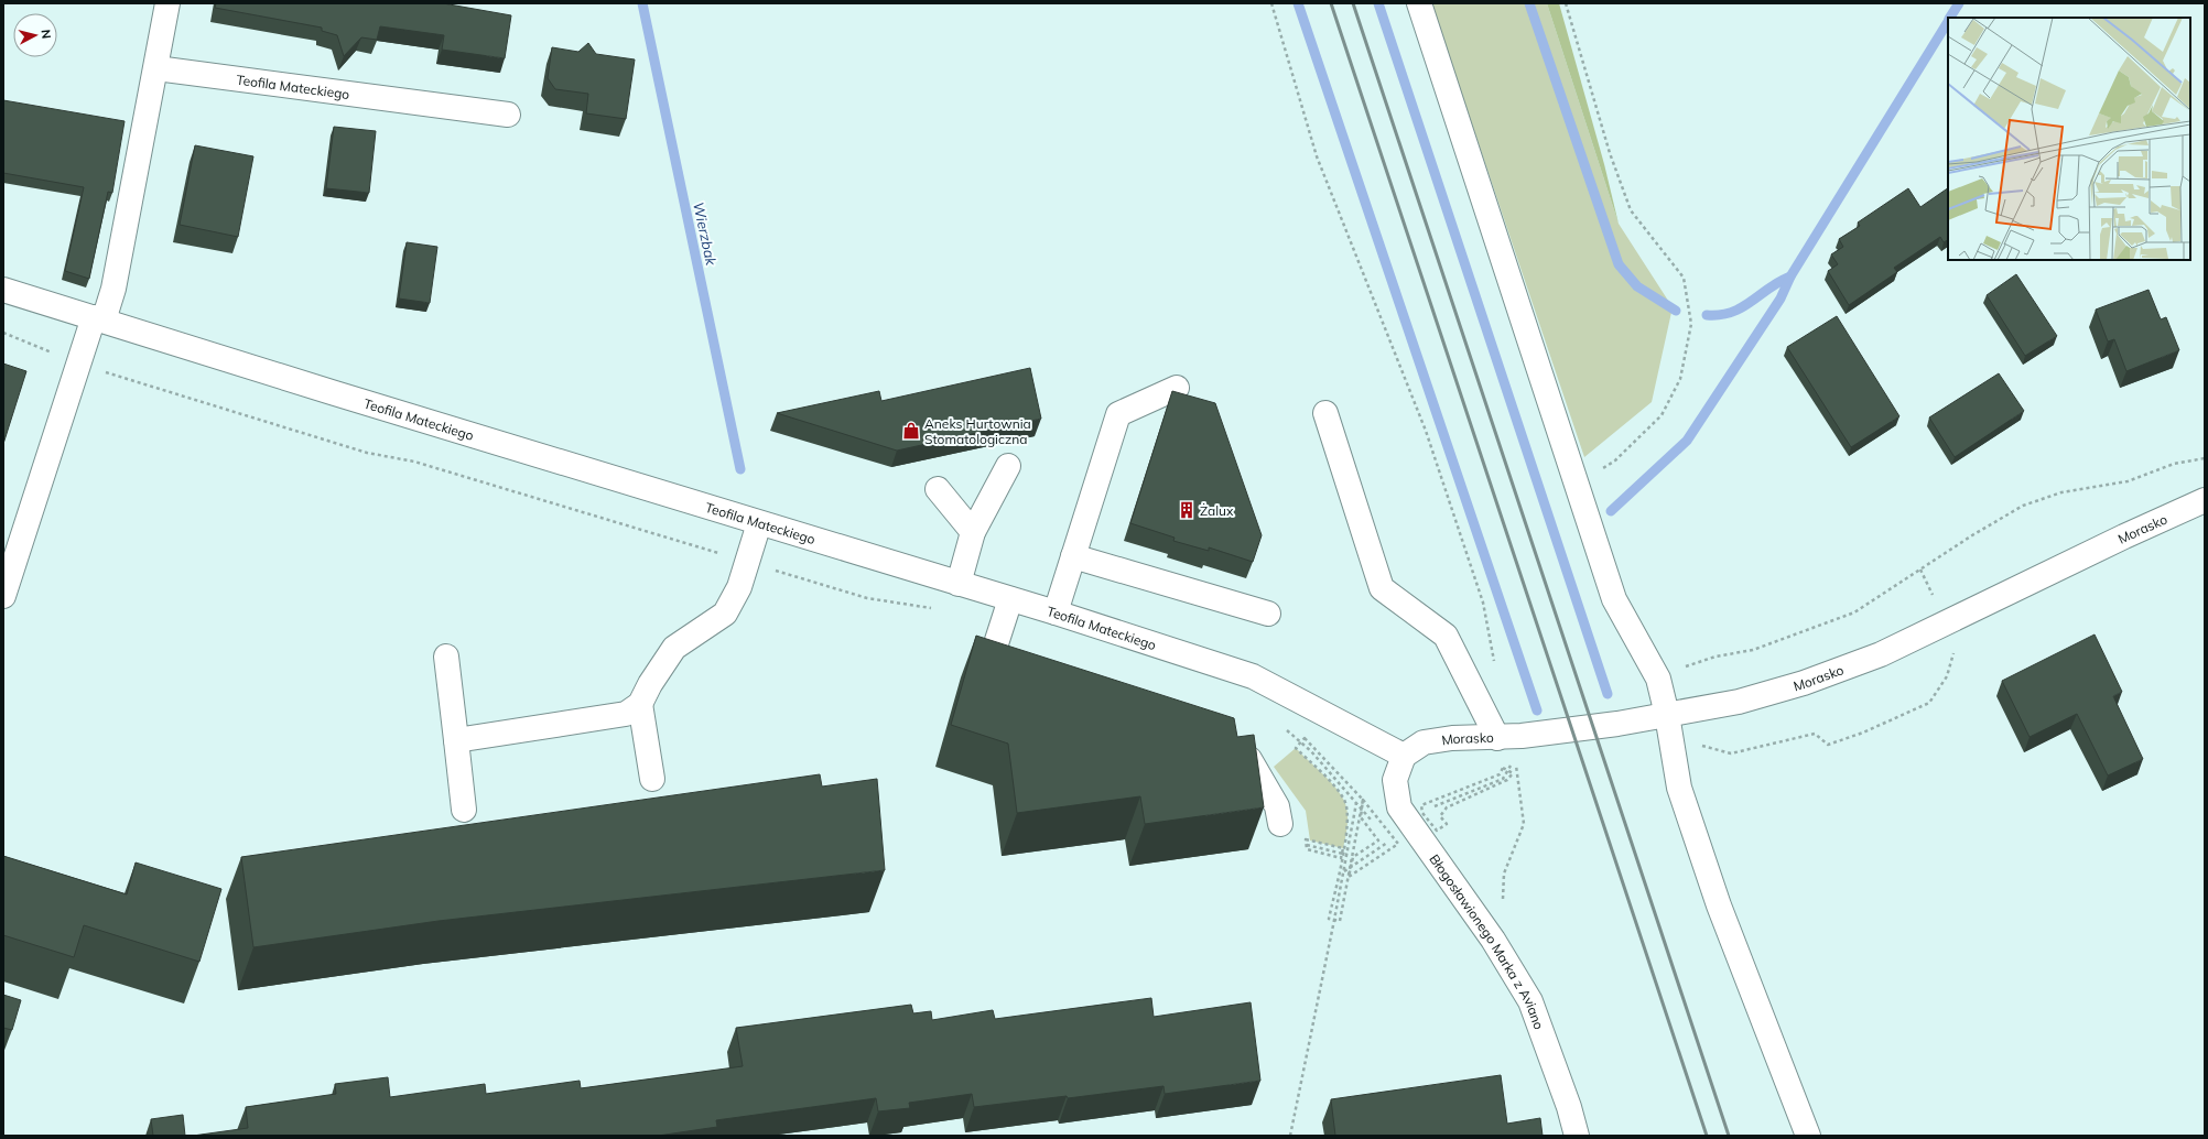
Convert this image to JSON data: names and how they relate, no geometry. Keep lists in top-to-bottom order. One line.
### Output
{"streets":{"street":["Teofila Mateckiego","Morasko","Błogosławionego Marka z Aviano"]},"crossings":[["Teofila Mateckiego","Morasko"],["Teofila Mateckiego","Błogosławionego Marka z Aviano"],["Morasko","Błogosławionego Marka z Aviano"]],"water":["Wierzbak"],"places":{"shop":["Aneks Hurtownia Stomatologiczna"],"building":["Żalux"]},"north":"right"}
